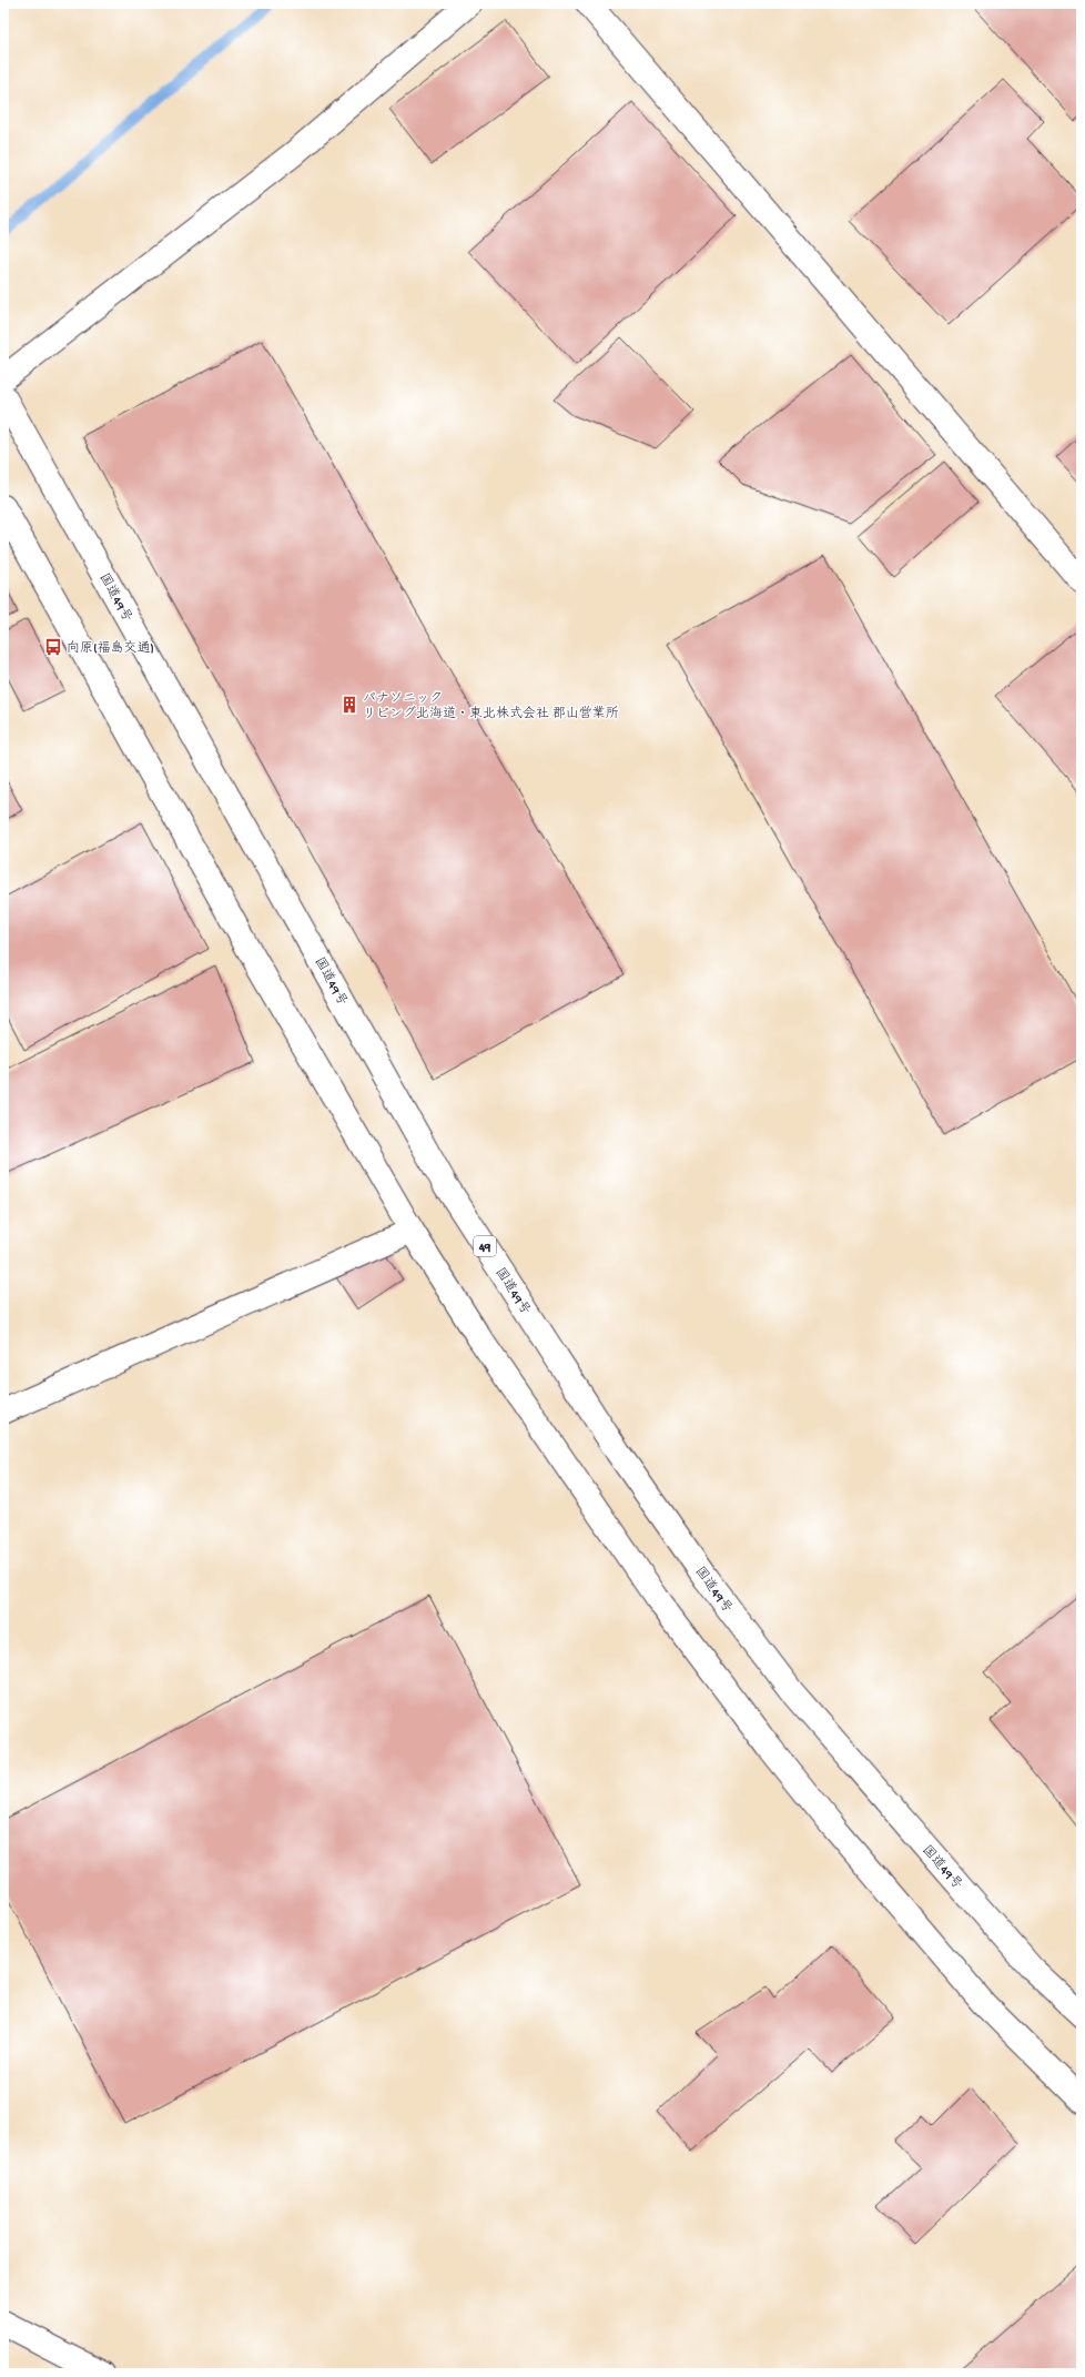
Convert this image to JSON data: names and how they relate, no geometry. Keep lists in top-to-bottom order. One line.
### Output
{"streets":{"main road":["国道49号","49"]},"places":{"bus stop":["向原(福島交通)"],"building":["パナソニック リビング北海道・東北株式会社 郡山営業所"]}}
